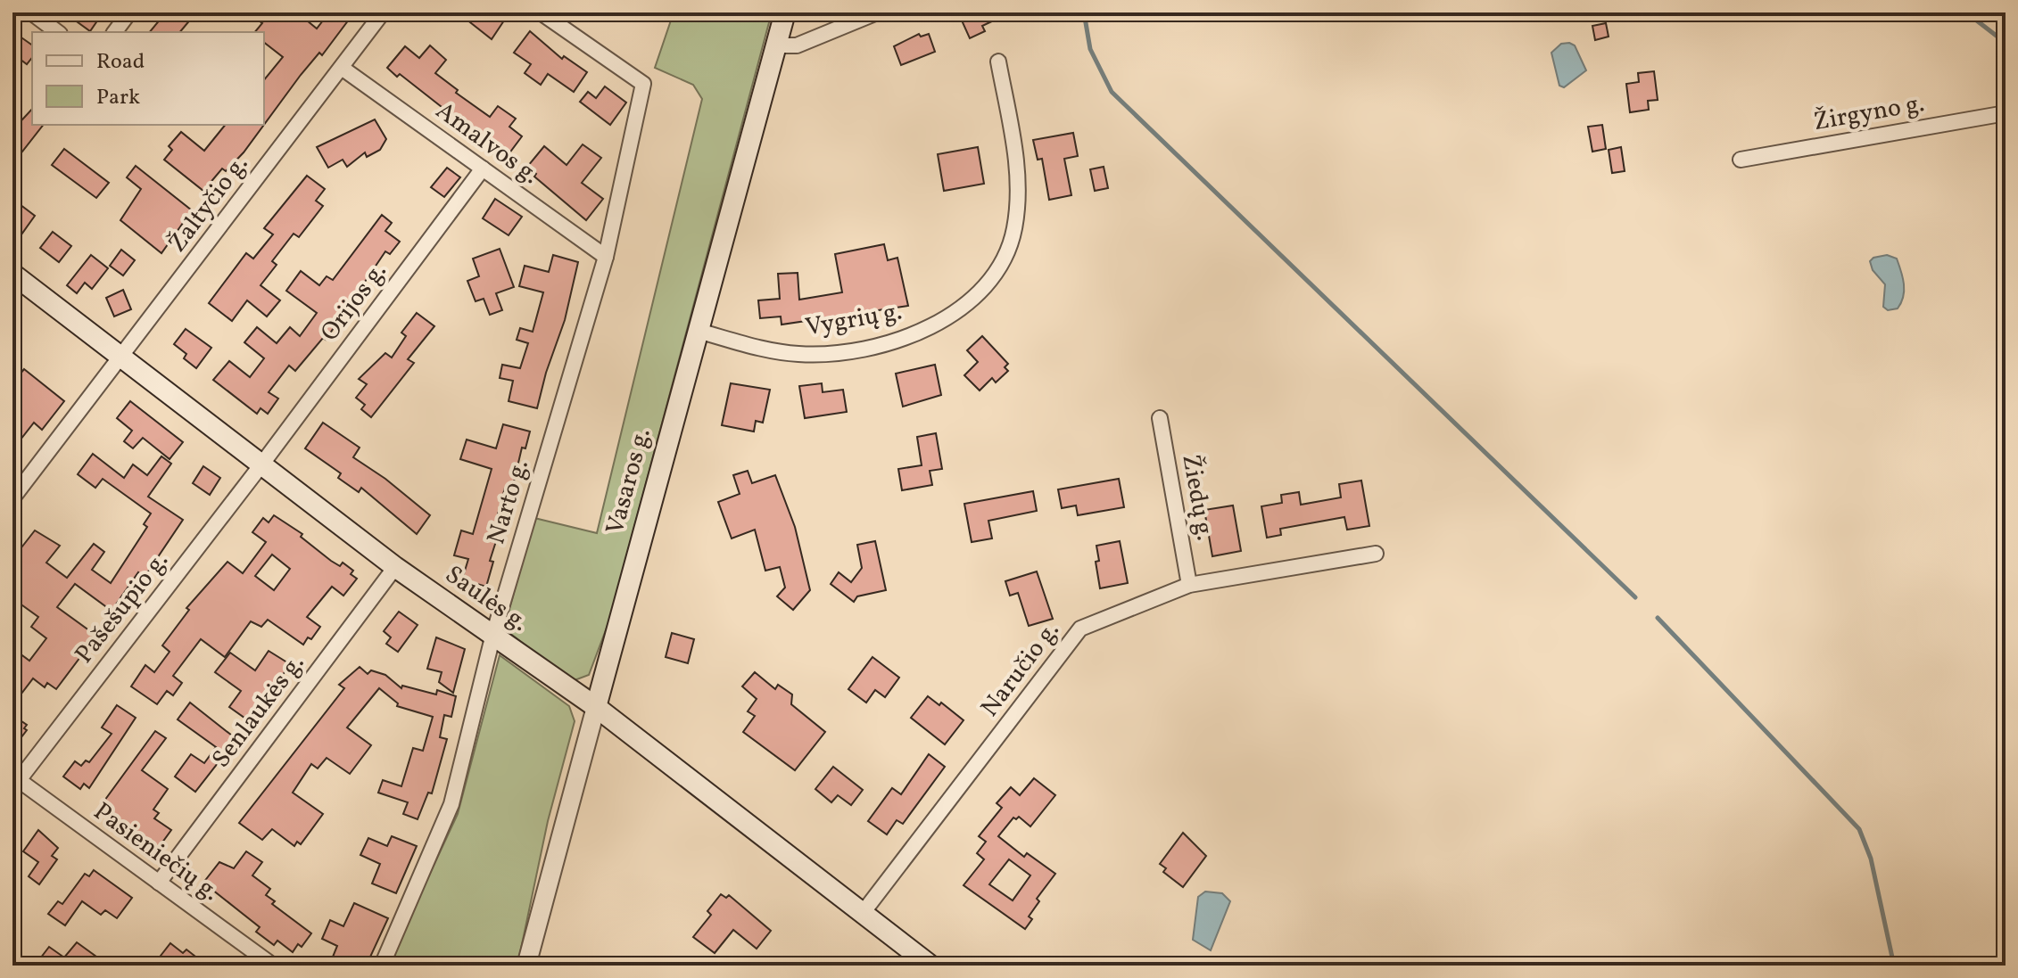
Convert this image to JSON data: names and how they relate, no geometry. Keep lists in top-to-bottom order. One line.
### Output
{"streets":{"main road":["Vasaros g.","Saulės g."],"street":["Žirgyno g.","Amalvos g.","Žaltyčio g.","Orijos g.","Vygrių g.","Žiedų g.","Narto g.","Pašešupio g.","Naručio g.","Senlaukės g.","Pasieniečių g."]},"crossings":[["Amalvos g.","Žaltyčio g."],["Amalvos g.","Orijos g."],["Amalvos g.","Narto g."],["Žaltyčio g.","Saulės g."],["Orijos g.","Saulės g."],["Orijos g.","Pašešupio g."],["Vygrių g.","Vasaros g."],["Vasaros g.","Saulės g."],["Žiedų g.","Naručio g."],["Narto g.","Saulės g."],["Saulės g.","Pašešupio g."],["Saulės g.","Naručio g."],["Saulės g.","Senlaukės g."],["Pašešupio g.","Pasieniečių g."],["Senlaukės g.","Pasieniečių g."]],"legend":["Road","Park"]}
